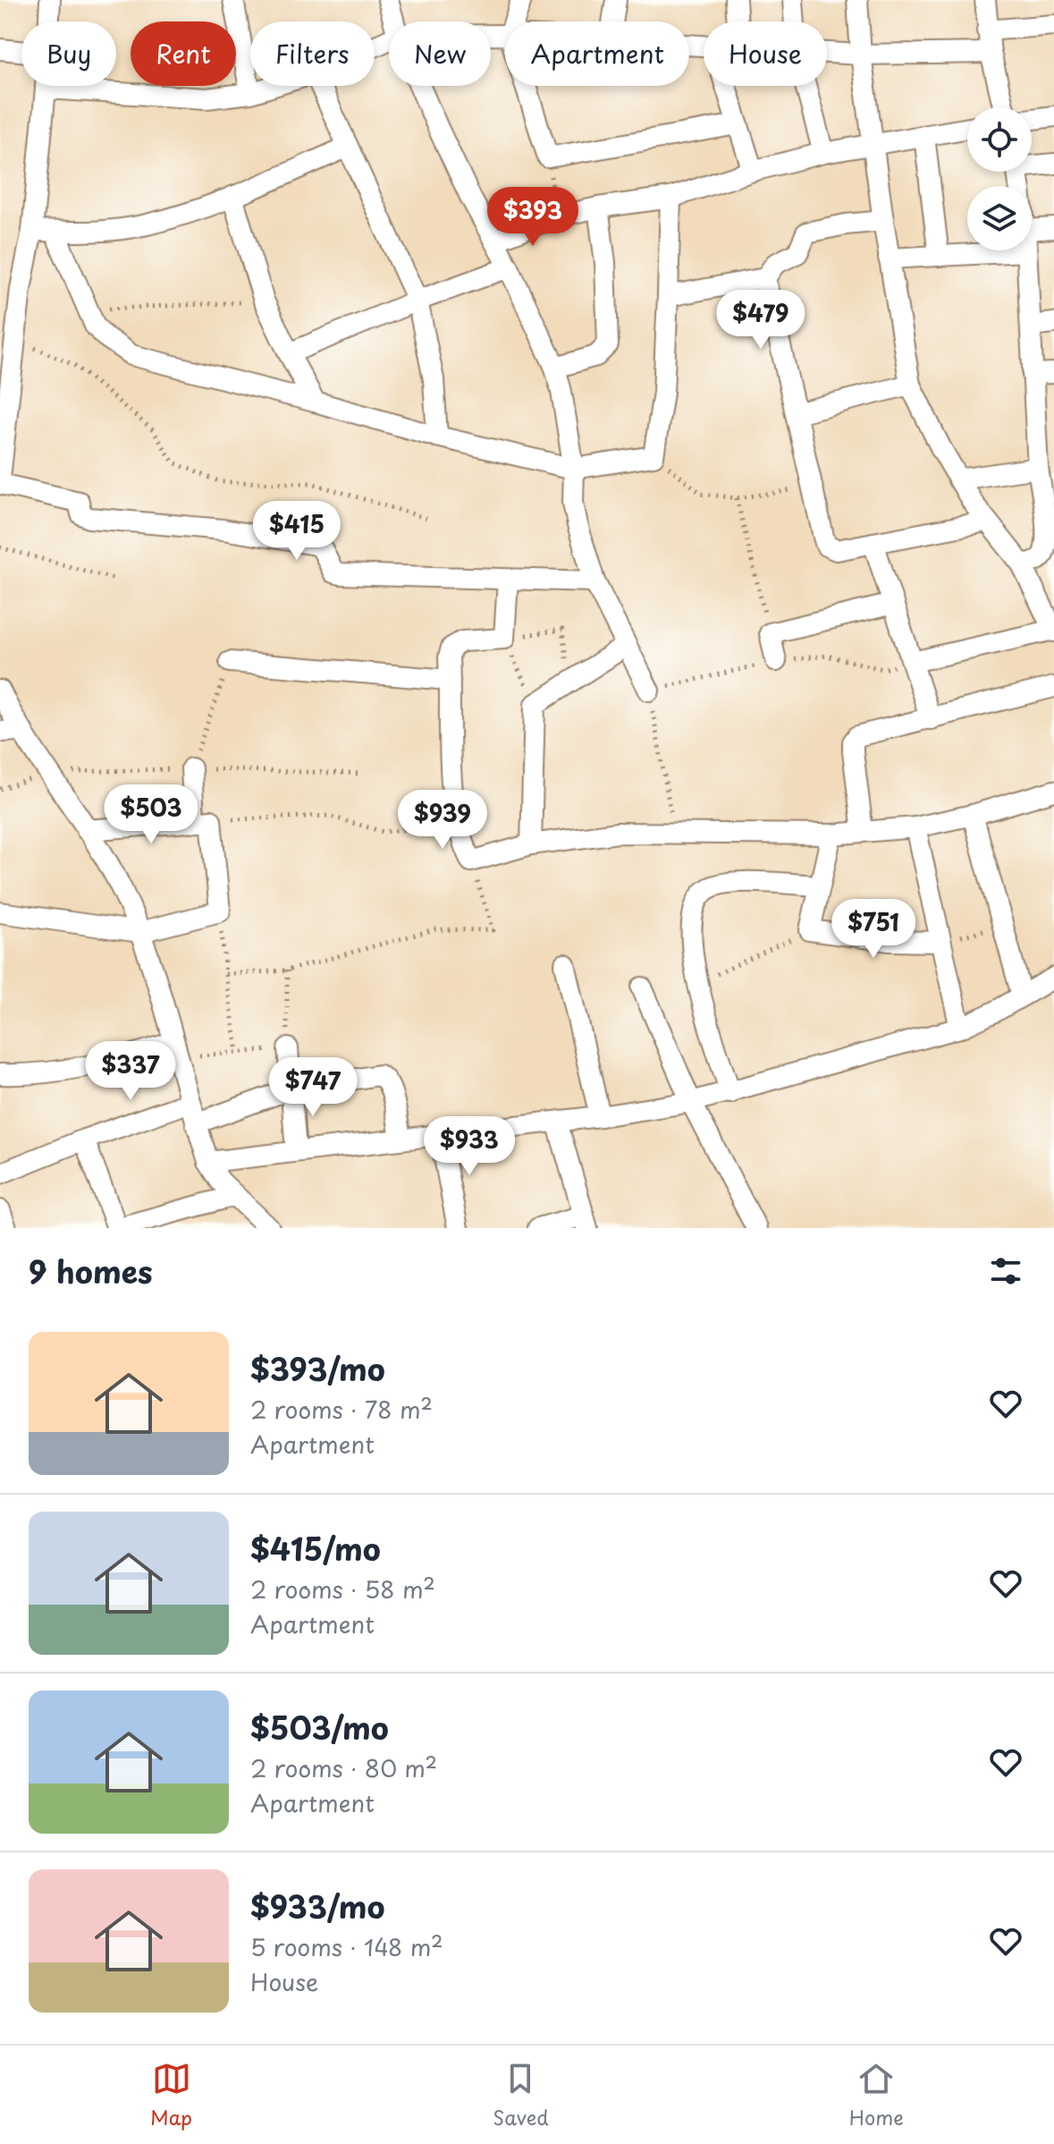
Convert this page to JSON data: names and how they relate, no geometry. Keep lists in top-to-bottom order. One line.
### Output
{"page":{"chip":["Buy","Rent","Filters","New","Apartment","House"],"price":["$393","$479","$415","$503","$939","$751","$337","$747","$933"],"heading":"9 homes","list":[{"name":"$393/mo","note":"2 rooms · 78 m² · Apartment"},{"name":"$415/mo","note":"2 rooms · 58 m² · Apartment"},{"name":"$503/mo","note":"2 rooms · 80 m² · Apartment"},{"name":"$933/mo","note":"5 rooms · 148 m² · House"}],"tabs":["Map","Saved","Home"]}}
